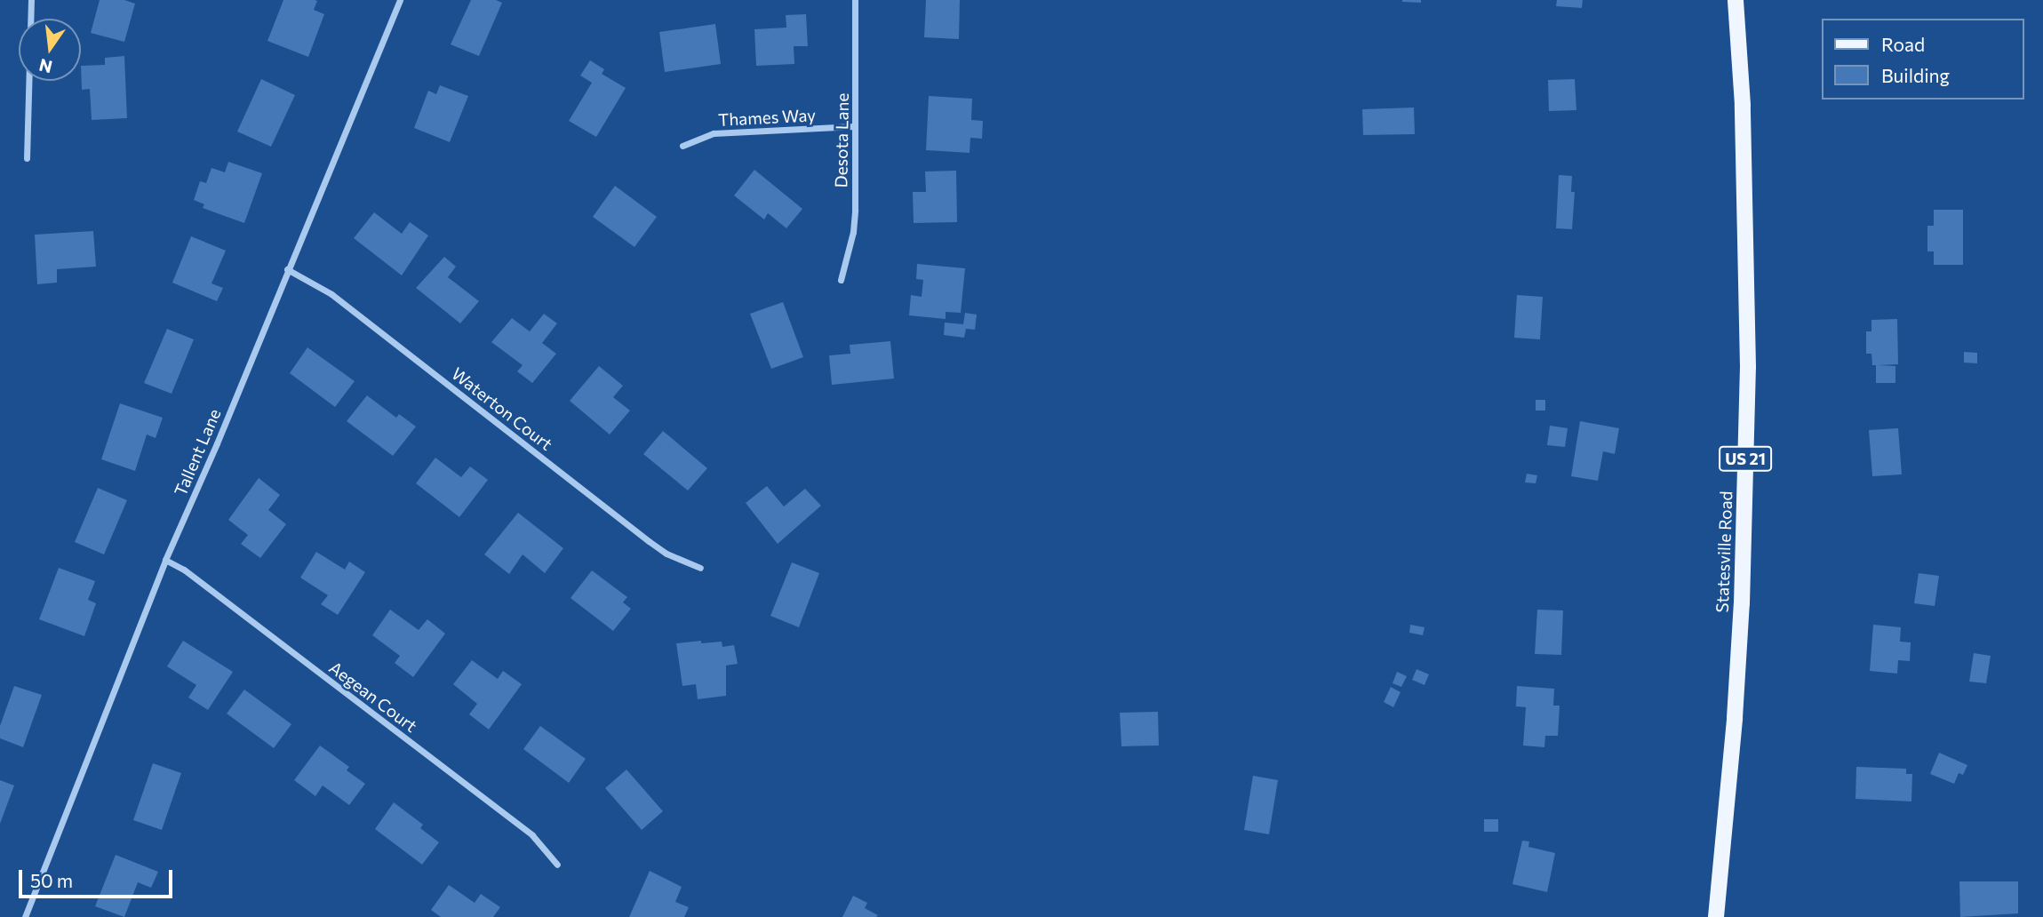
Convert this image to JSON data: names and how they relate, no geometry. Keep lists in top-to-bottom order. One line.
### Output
{"streets":{"main road":["US 21","Statesville Road"],"street":["Thames Way","Desota Lane","Waterton Court","Tallent Lane","Aegean Court"]},"crossings":[["Thames Way","Desota Lane"],["Waterton Court","Tallent Lane"],["Tallent Lane","Aegean Court"]],"legend":["Road","Building"],"scale_bar":"50 m","north":"bottom"}
